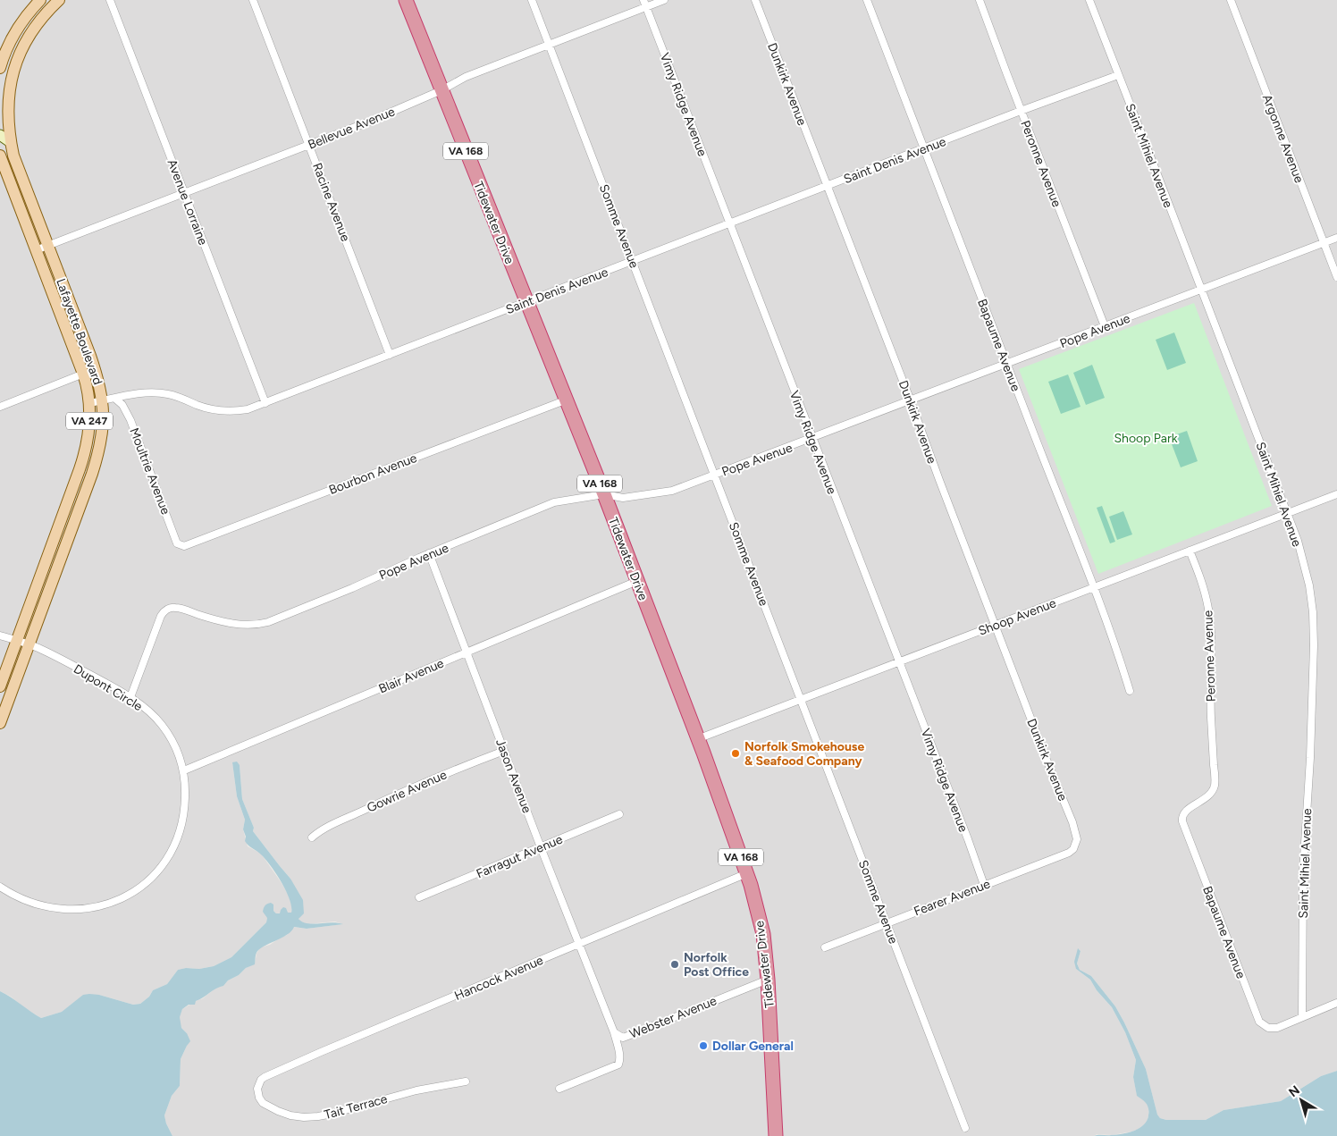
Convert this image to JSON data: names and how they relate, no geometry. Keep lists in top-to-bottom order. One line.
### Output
{"streets":{"highway":["VA 168","Tidewater Drive"],"main road":["Lafayette Boulevard","VA 247"],"street":["Dunkirk Avenue","Vimy Ridge Avenue","Bellevue Avenue","Argonne Avenue","Saint Mihiel Avenue","Saint Denis Avenue","Peronne Avenue","Avenue Lorraine","Racine Avenue","Somme Avenue","Pope Avenue","Bapaume Avenue","Moultrie Avenue","Bourbon Avenue","Shoop Avenue","Blair Avenue","Dupont Circle","Jason Avenue","Gowrie Avenue","Farragut Avenue","Fearer Avenue","Hancock Avenue","Webster Avenue","Tait Terrace"]},"crossings":[["Dunkirk Avenue","Saint Denis Avenue"],["Dunkirk Avenue","Pope Avenue"],["Dunkirk Avenue","Shoop Avenue"],["Dunkirk Avenue","Fearer Avenue"],["Vimy Ridge Avenue","Bellevue Avenue"],["Vimy Ridge Avenue","Saint Denis Avenue"],["Vimy Ridge Avenue","Pope Avenue"],["Vimy Ridge Avenue","Shoop Avenue"],["Vimy Ridge Avenue","Fearer Avenue"],["Bellevue Avenue","Avenue Lorraine"],["Bellevue Avenue","Racine Avenue"],["Bellevue Avenue","Tidewater Drive"],["Bellevue Avenue","Somme Avenue"],["Bellevue Avenue","Lafayette Boulevard"],["Argonne Avenue","Pope Avenue"],["Saint Mihiel Avenue","Saint Denis Avenue"],["Saint Mihiel Avenue","Pope Avenue"],["Saint Mihiel Avenue","Bapaume Avenue"],["Saint Mihiel Avenue","Shoop Avenue"],["Saint Denis Avenue","Peronne Avenue"],["Saint Denis Avenue","Avenue Lorraine"],["Saint Denis Avenue","Racine Avenue"],["Saint Denis Avenue","Tidewater Drive"],["Saint Denis Avenue","Somme Avenue"],["Saint Denis Avenue","Lafayette Boulevard"],["Saint Denis Avenue","Bapaume Avenue"],["Saint Denis Avenue","Moultrie Avenue"],["Peronne Avenue","Pope Avenue"],["Peronne Avenue","Bapaume Avenue"],["Peronne Avenue","Shoop Avenue"],["Tidewater Drive","Pope Avenue"],["Tidewater Drive","Bourbon Avenue"],["Tidewater Drive","Shoop Avenue"],["Tidewater Drive","Blair Avenue"],["Tidewater Drive","Hancock Avenue"],["Tidewater Drive","Webster Avenue"],["Somme Avenue","Pope Avenue"],["Somme Avenue","Shoop Avenue"],["Somme Avenue","Fearer Avenue"],["Pope Avenue","Bapaume Avenue"],["Pope Avenue","Dupont Circle"],["Pope Avenue","Jason Avenue"],["Lafayette Boulevard","Dupont Circle"],["Bapaume Avenue","Shoop Avenue"],["Moultrie Avenue","Bourbon Avenue"],["Blair Avenue","Dupont Circle"],["Blair Avenue","Jason Avenue"],["Jason Avenue","Gowrie Avenue"],["Jason Avenue","Farragut Avenue"],["Jason Avenue","Hancock Avenue"],["Jason Avenue","Webster Avenue"],["Hancock Avenue","Tait Terrace"]],"parks":["Shoop Park"],"places":["Norfolk Smokehouse & Seafood Company","Norfolk Post Office","Dollar General"],"north":"top left"}
